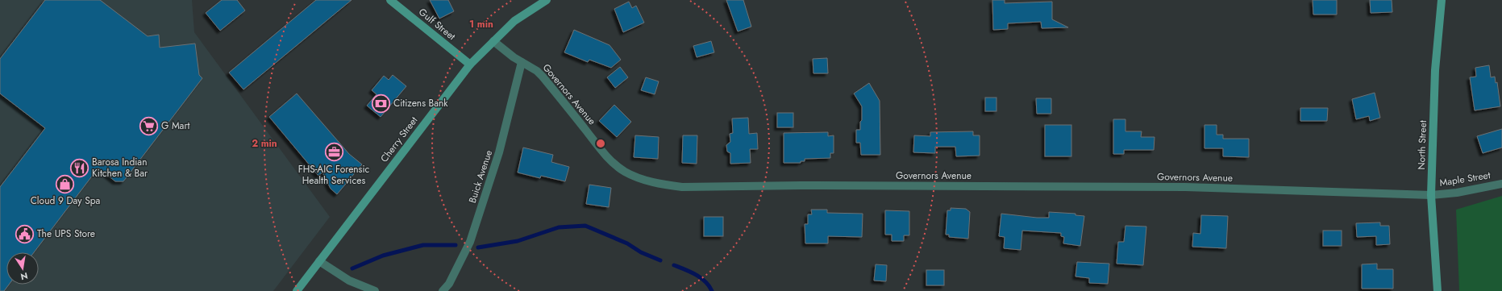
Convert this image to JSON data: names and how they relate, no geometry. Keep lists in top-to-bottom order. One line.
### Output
{"streets":{"main road":["Gulf Street","Cherry Street","North Street"],"street":["Governors Avenue","Buick Avenue","Maple Street"]},"crossings":[["Gulf Street","Cherry Street"],["Governors Avenue","Cherry Street"],["Governors Avenue","North Street"],["Governors Avenue","Buick Avenue"],["Governors Avenue","Maple Street"],["North Street","Maple Street"]],"places":{"bank":["Citizens Bank"],"supermarket":["G Mart"],"office":["FHS-AIC Forensic Health Services"],"restaurant":["Barosa Indian Kitchen & Bar"],"shop":["Cloud 9 Day Spa"],"public building":["The UPS Store"]},"north":"bottom","rings":["1 min","2 min"]}
